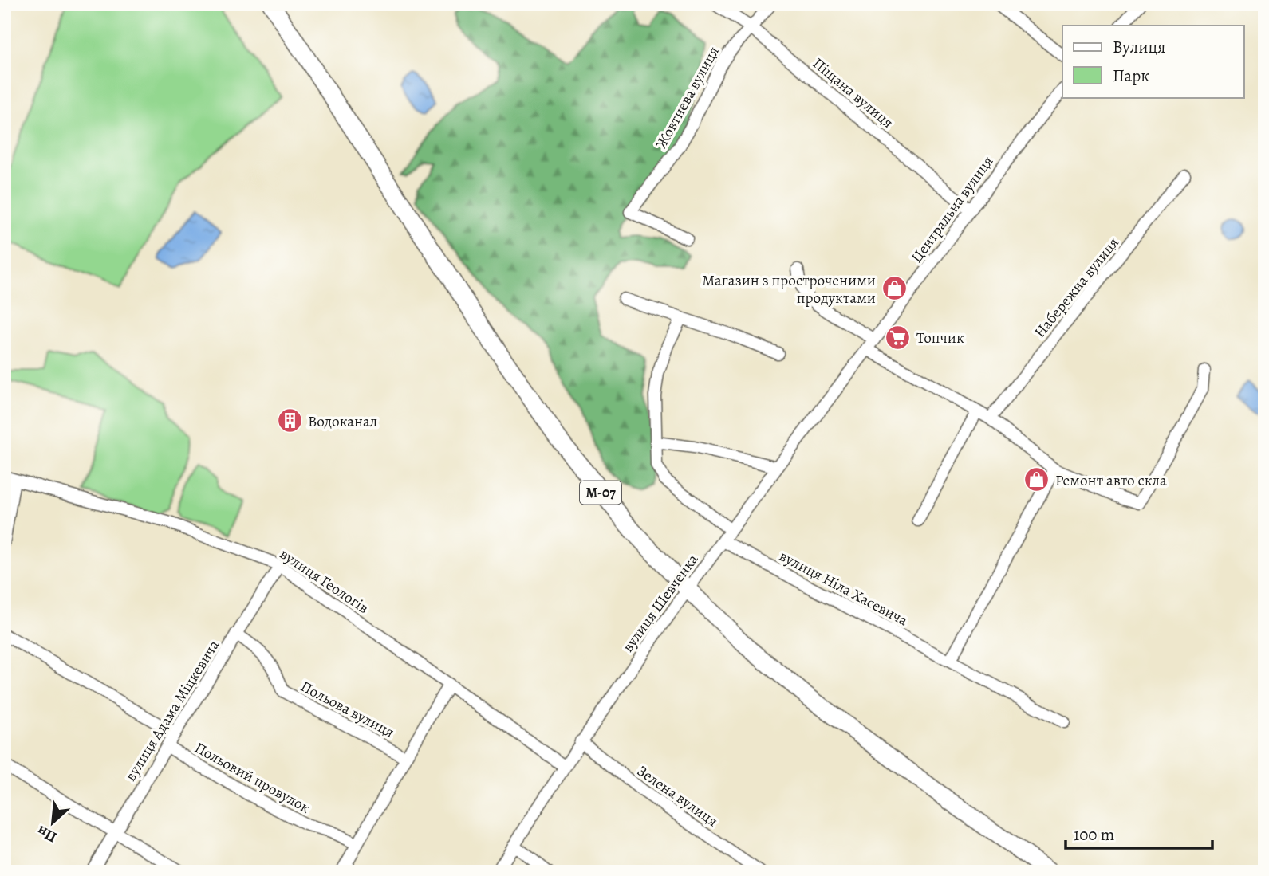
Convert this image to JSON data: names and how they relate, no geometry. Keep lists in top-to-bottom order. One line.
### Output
{"streets":{"highway":["М-07"],"street":["Піщана вулиця","Жовтнева вулиця","Центральна вулиця","Набережна вулиця","вулиця Геологів","вулиця Ніла Хасевича","вулиця Шевченка","Польова вулиця","вулиця Адама Міцкевича","Польовий провулок","Зелена вулиця"]},"crossings":[["Піщана вулиця","Жовтнева вулиця"],["Піщана вулиця","Центральна вулиця"],["Центральна вулиця","вулиця Шевченка"],["М-07","вулиця Шевченка"],["вулиця Геологів","вулиця Шевченка"],["вулиця Геологів","Польова вулиця"],["вулиця Геологів","вулиця Адама Міцкевича"],["вулиця Ніла Хасевича","вулиця Шевченка"],["вулиця Шевченка","Зелена вулиця"],["Польова вулиця","вулиця Адама Міцкевича"],["Польова вулиця","Польовий провулок"],["вулиця Адама Міцкевича","Польовий провулок"]],"places":{"shop":["Магазин з простроченими продуктами","Ремонт авто скла"],"supermarket":["Топчик"],"building":["Водоканал"]},"legend":["Вулиця","Парк"],"scale_bar":"100 m","north":"bottom left"}
